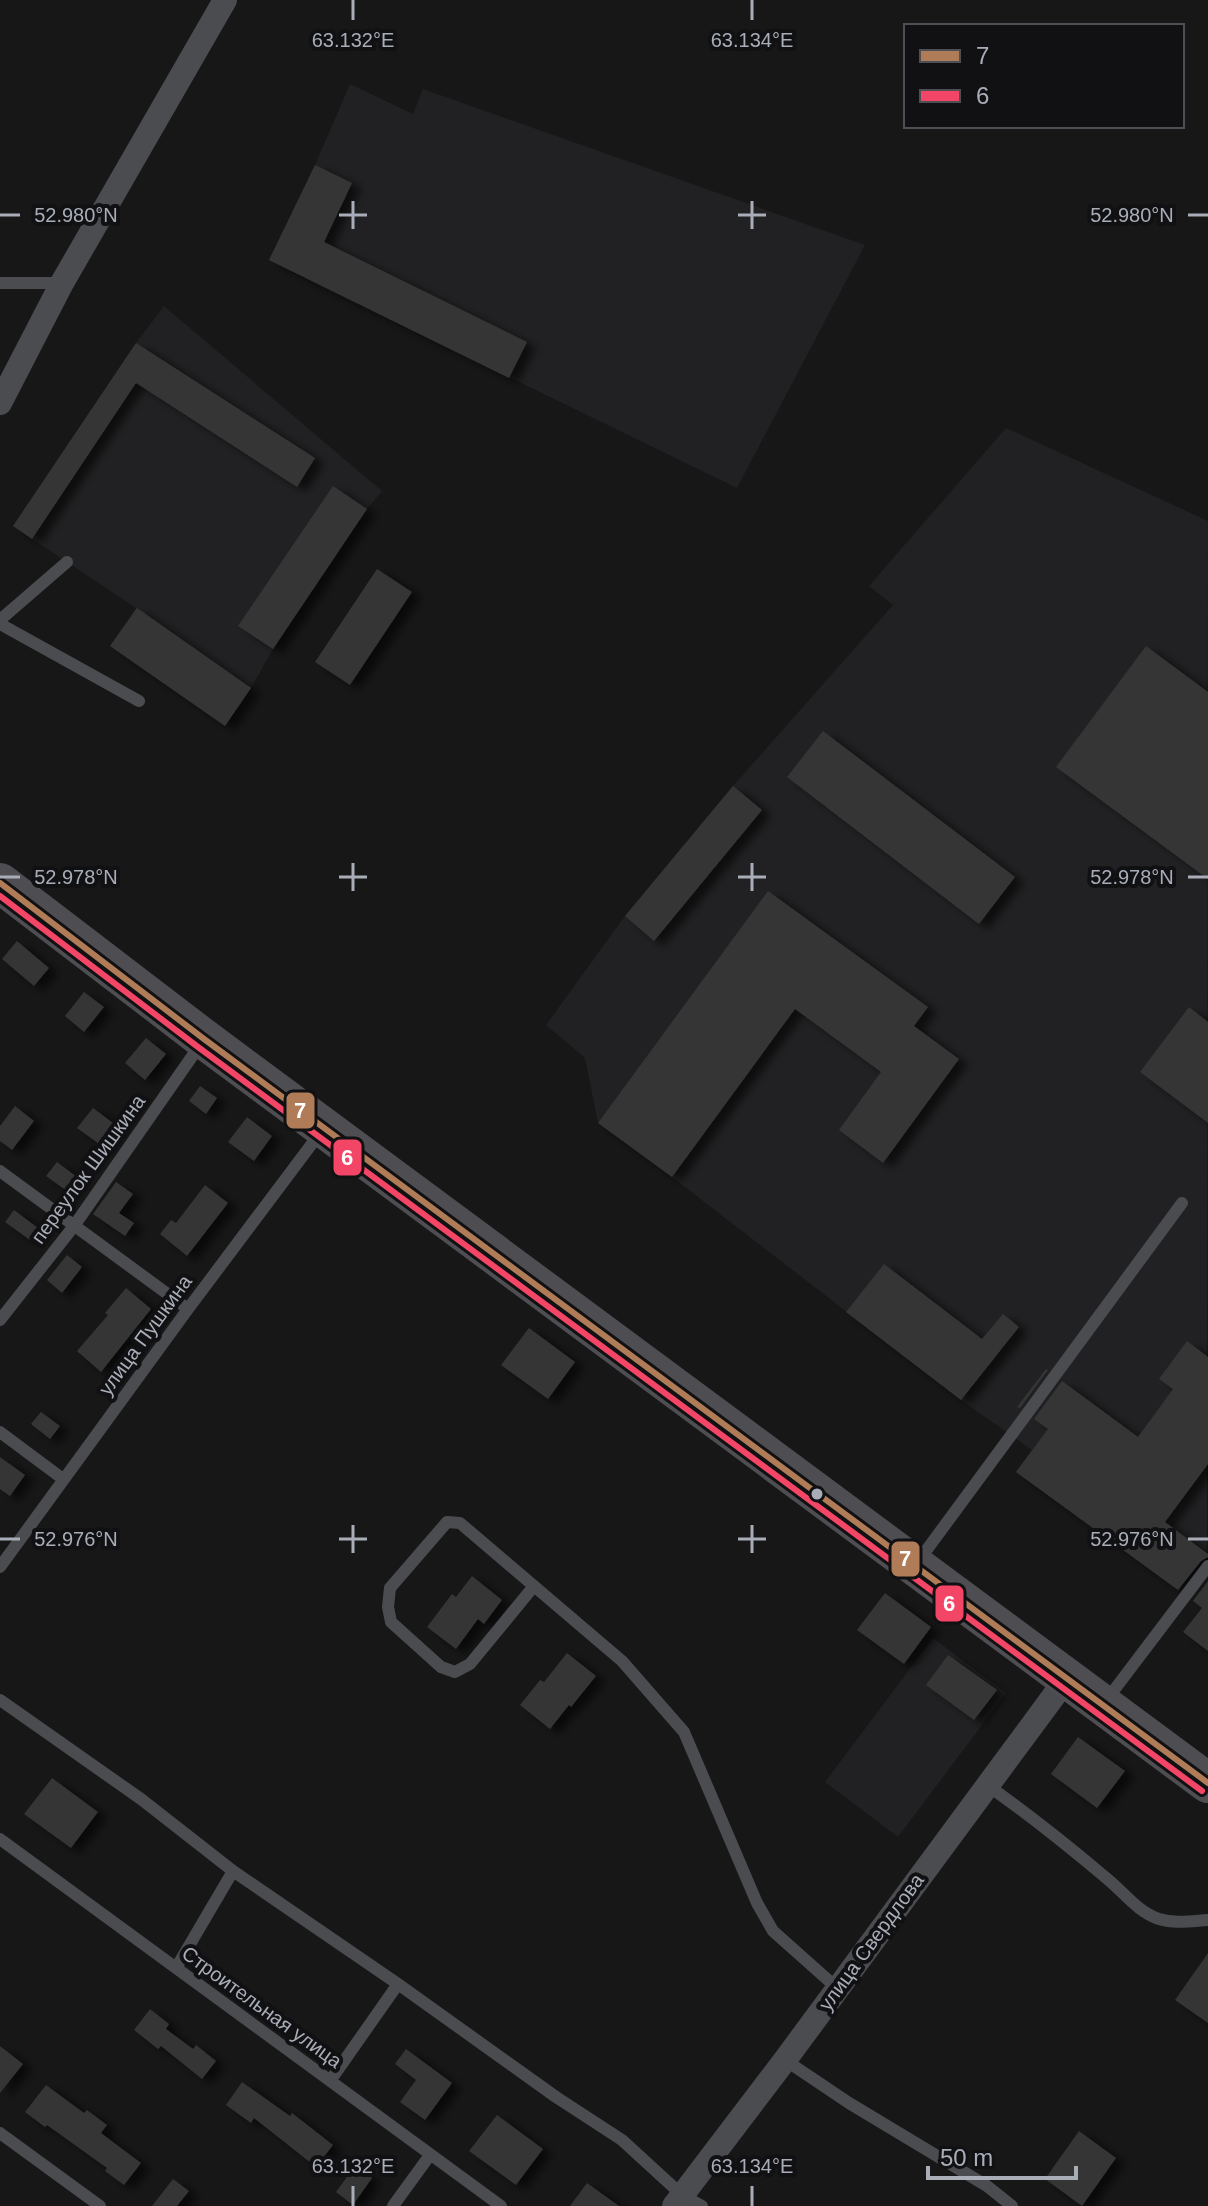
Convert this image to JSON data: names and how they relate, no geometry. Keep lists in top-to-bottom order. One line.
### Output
{"streets":{"street":["улица Свердлова"],"lane":["переулок Шишкина","улица Пушкина","Строительная улица"]},"lines":["transit line 7","transit line 6"],"legend":["7","6"],"scale_bar":"50 m","coordinates":["63.132°E","63.134°E","52.980°N","52.978°N","52.976°N"]}
